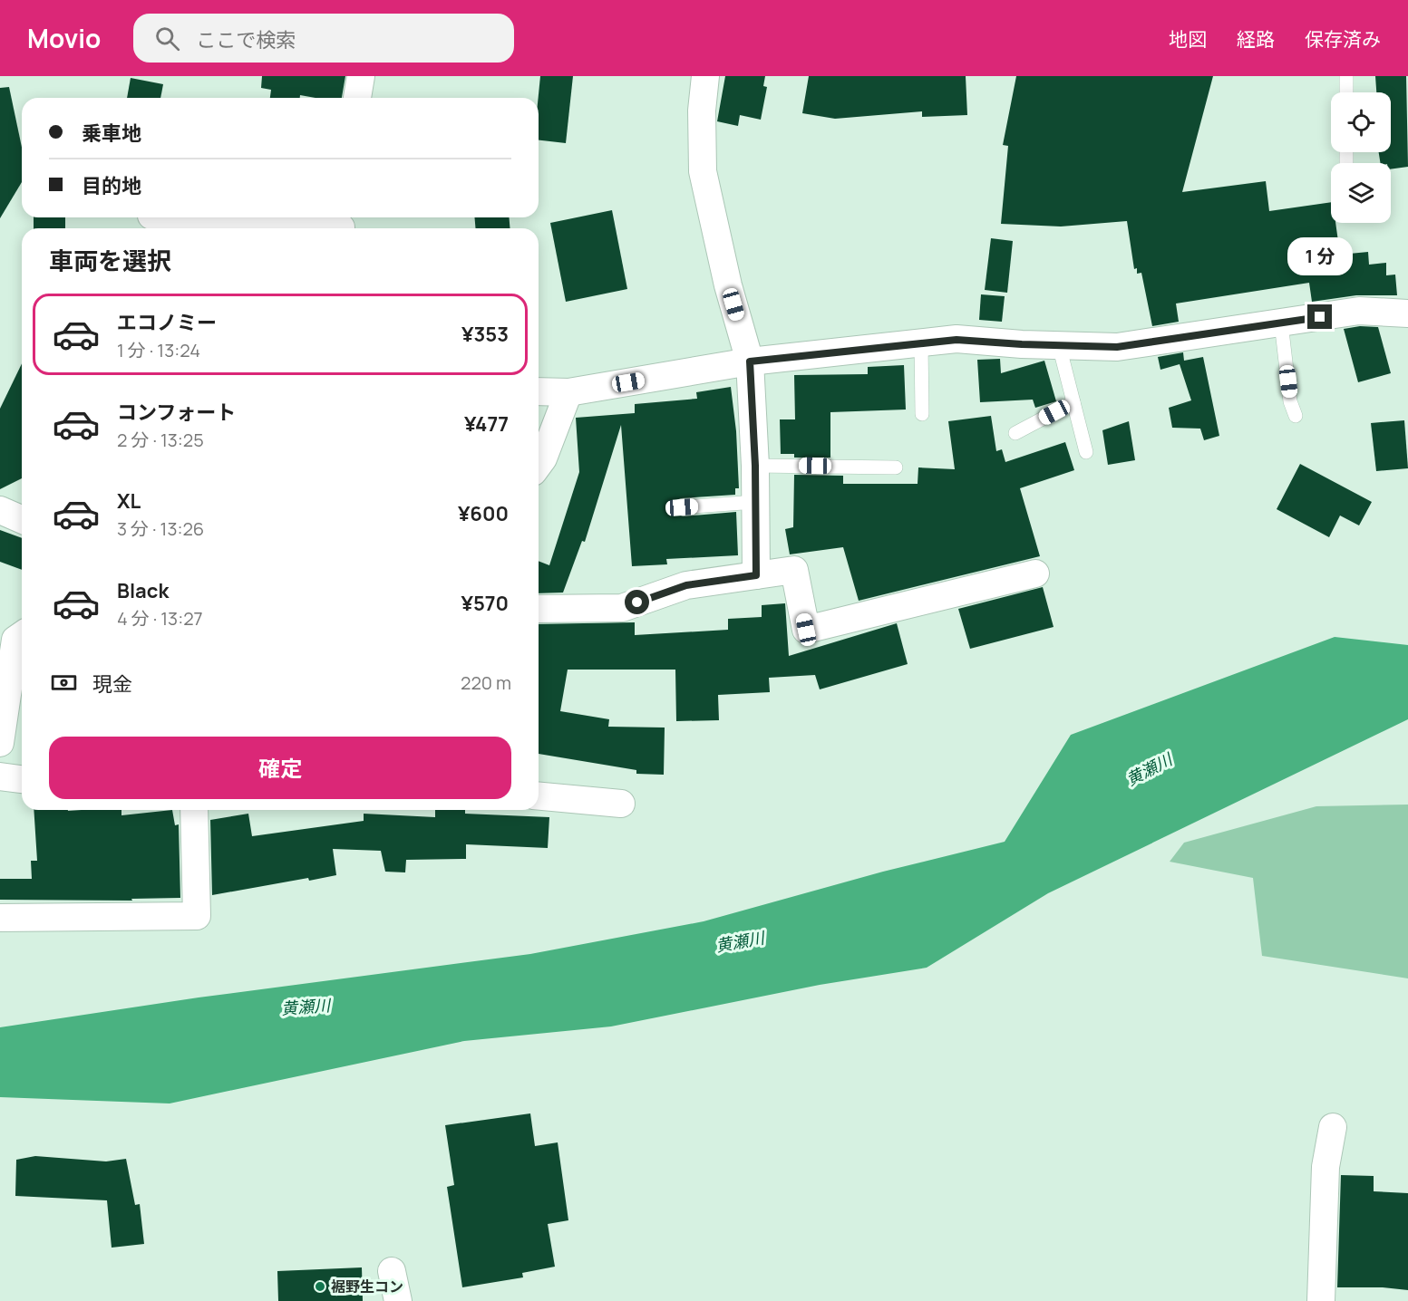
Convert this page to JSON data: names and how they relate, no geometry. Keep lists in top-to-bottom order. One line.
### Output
{"water":["黄瀬川"],"places":["裾野生コン"],"page":{"header":"Movio","search":"ここで検索","nav":["地図","経路","保存済み"],"banner":["乗車地","目的地"],"heading":"車両を選択","bubble":"1 分","list":[{"name":"エコノミー","note":"1 分 · 13:24","value":"¥353"},{"name":"コンフォート","note":"2 分 · 13:25","value":"¥477"},{"name":"XL","note":"3 分 · 13:26","value":"¥600"},{"name":"Black","note":"4 分 · 13:27","value":"¥570"}],"pay":["現金","220 m"],"buttons":"確定"}}
